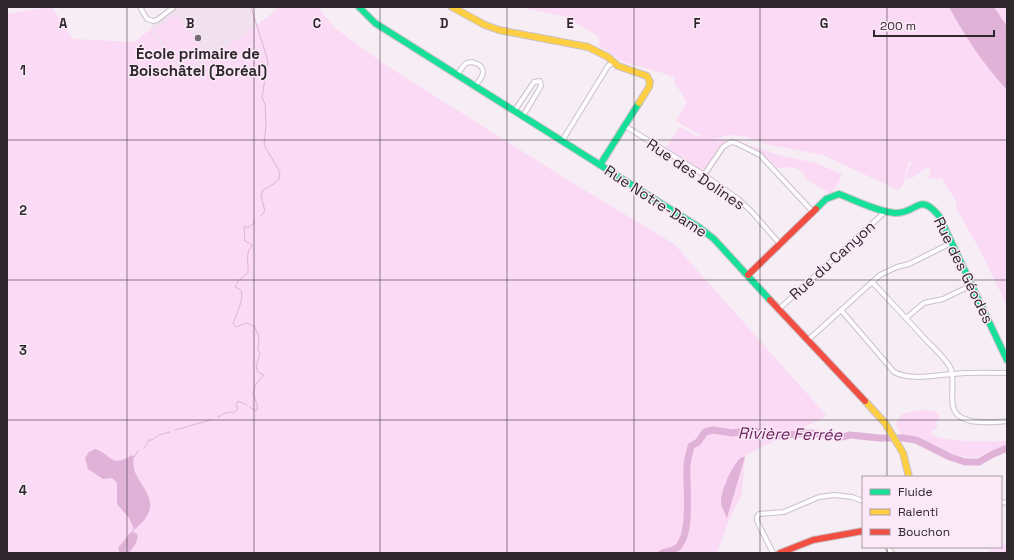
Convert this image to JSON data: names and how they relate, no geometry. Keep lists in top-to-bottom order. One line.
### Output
{"streets":{"street":["Rue des Dolines","Rue Notre-Dame","Rue du Canyon","Rue des Géodes"]},"crossings":[["Rue des Dolines","Rue des Géodes"],["Rue Notre-Dame","Rue du Canyon"],["Rue Notre-Dame","Rue des Géodes"],["Rue du Canyon","Rue des Géodes"]],"water":["Rivière Ferrée"],"places":["École primaire de Boischâtel (Boréal)"],"legend":["Fluide","Ralenti","Bouchon"],"scale_bar":"200 m","grid":{"columns":["A","B","C","D","E","F","G"],"rows":["1","2","3","4"]}}
